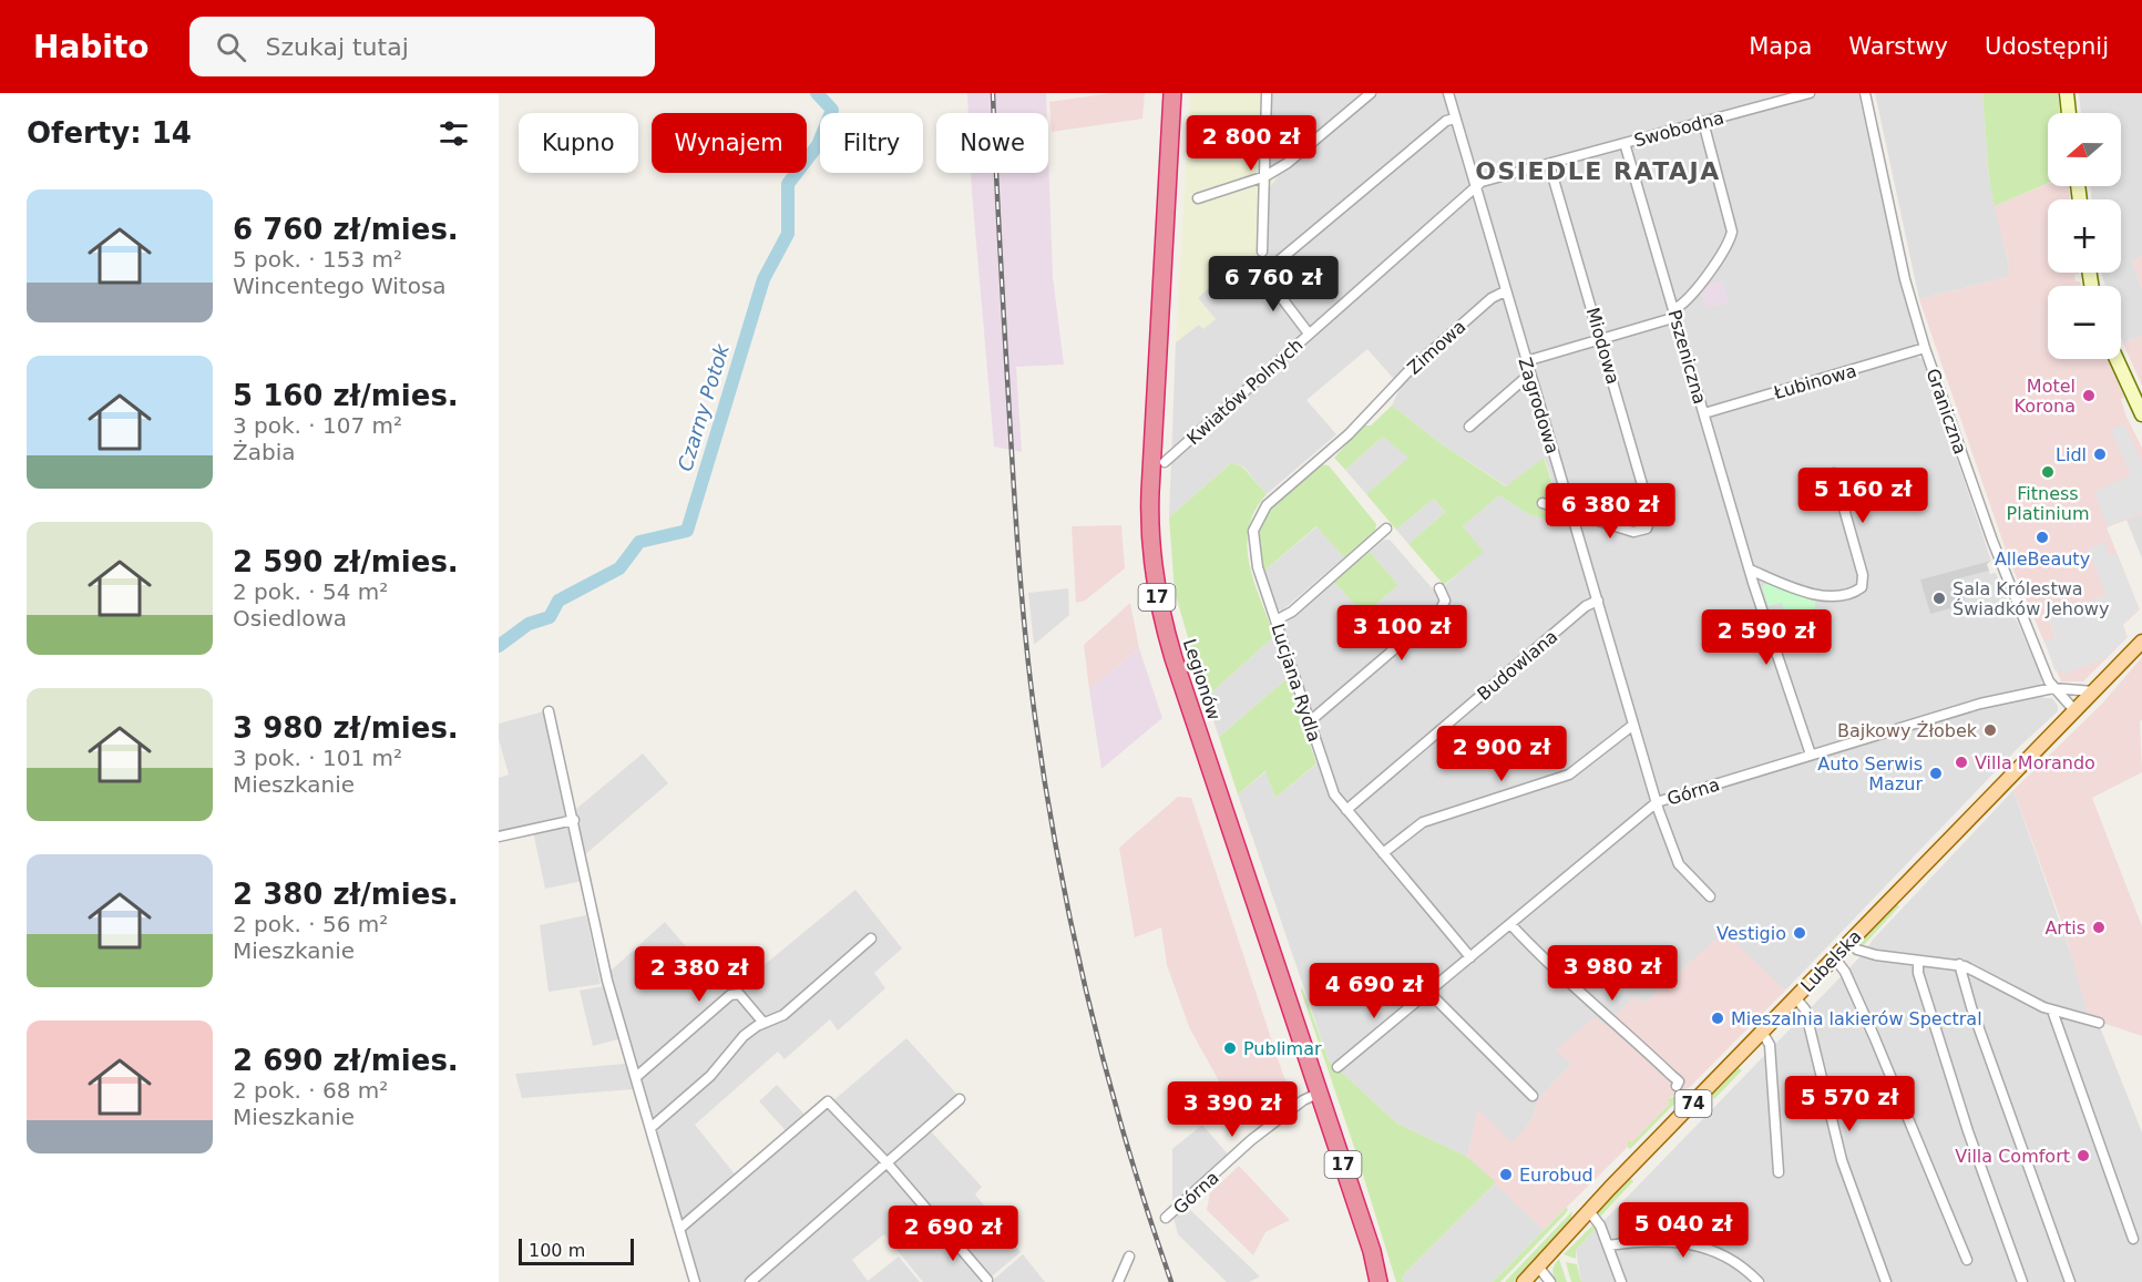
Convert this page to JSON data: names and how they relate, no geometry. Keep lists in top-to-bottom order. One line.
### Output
{"streets":{"highway":["17","Legionów"],"main road":["Lubelska","74"],"street":["Swobodna","Miodowa","Zimowa","Pszeniczna","Łubinowa","Kwiatów Polnych","Zagrodowa","Graniczna","Budowlana","Lucjana Rydla","Górna"]},"crossings":[["Swobodna","Miodowa"],["Swobodna","Pszeniczna"],["Swobodna","Kwiatów Polnych"],["Swobodna","Zagrodowa"],["Miodowa","Zagrodowa"],["Zimowa","Zagrodowa"],["Zimowa","Lucjana Rydla"],["Pszeniczna","Łubinowa"],["Pszeniczna","Górna"],["Łubinowa","Graniczna"],["Kwiatów Polnych","Zagrodowa"],["Zagrodowa","Budowlana"],["Zagrodowa","Górna"],["Graniczna","Górna"],["Graniczna","Lubelska"],["Budowlana","Lucjana Rydla"],["Legionów","Górna"],["Lucjana Rydla","Górna"],["Górna","Lubelska"]],"districts":["OSIEDLE RATAJA"],"water":["Czarny Potok"],"places":["Motel Korona","Lidl","Fitness Platinium","AlleBeauty","Sala Królestwa Świadków Jehowy","Bajkowy Żłobek","Villa Morando","Auto Serwis Mazur","Artis","Vestigio","Mieszalnia lakierów Spectral","Publimar","Villa Comfort","Eurobud"],"scale_bar":"100 m","north":"left","page":{"header":"Habito","search":"Szukaj tutaj","nav":["Mapa","Warstwy","Udostępnij"],"heading":"Oferty: 14","map_buttons":["+","−"],"chip":["Kupno","Wynajem","Filtry","Nowe"],"price":["2 800 zł","6 760 zł","5 160 zł","6 380 zł","3 100 zł","2 590 zł","2 900 zł","3 980 zł","2 380 zł","4 690 zł","5 570 zł","3 390 zł","5 040 zł","2 690 zł"],"list":[{"name":"6 760 zł/mies.","note":"5 pok. · 153 m² · Wincentego Witosa"},{"name":"5 160 zł/mies.","note":"3 pok. · 107 m² · Żabia"},{"name":"2 590 zł/mies.","note":"2 pok. · 54 m² · Osiedlowa"},{"name":"3 980 zł/mies.","note":"3 pok. · 101 m² · Mieszkanie"},{"name":"2 380 zł/mies.","note":"2 pok. · 56 m² · Mieszkanie"},{"name":"2 690 zł/mies.","note":"2 pok. · 68 m² · Mieszkanie"}],"scale":"100 m"}}
